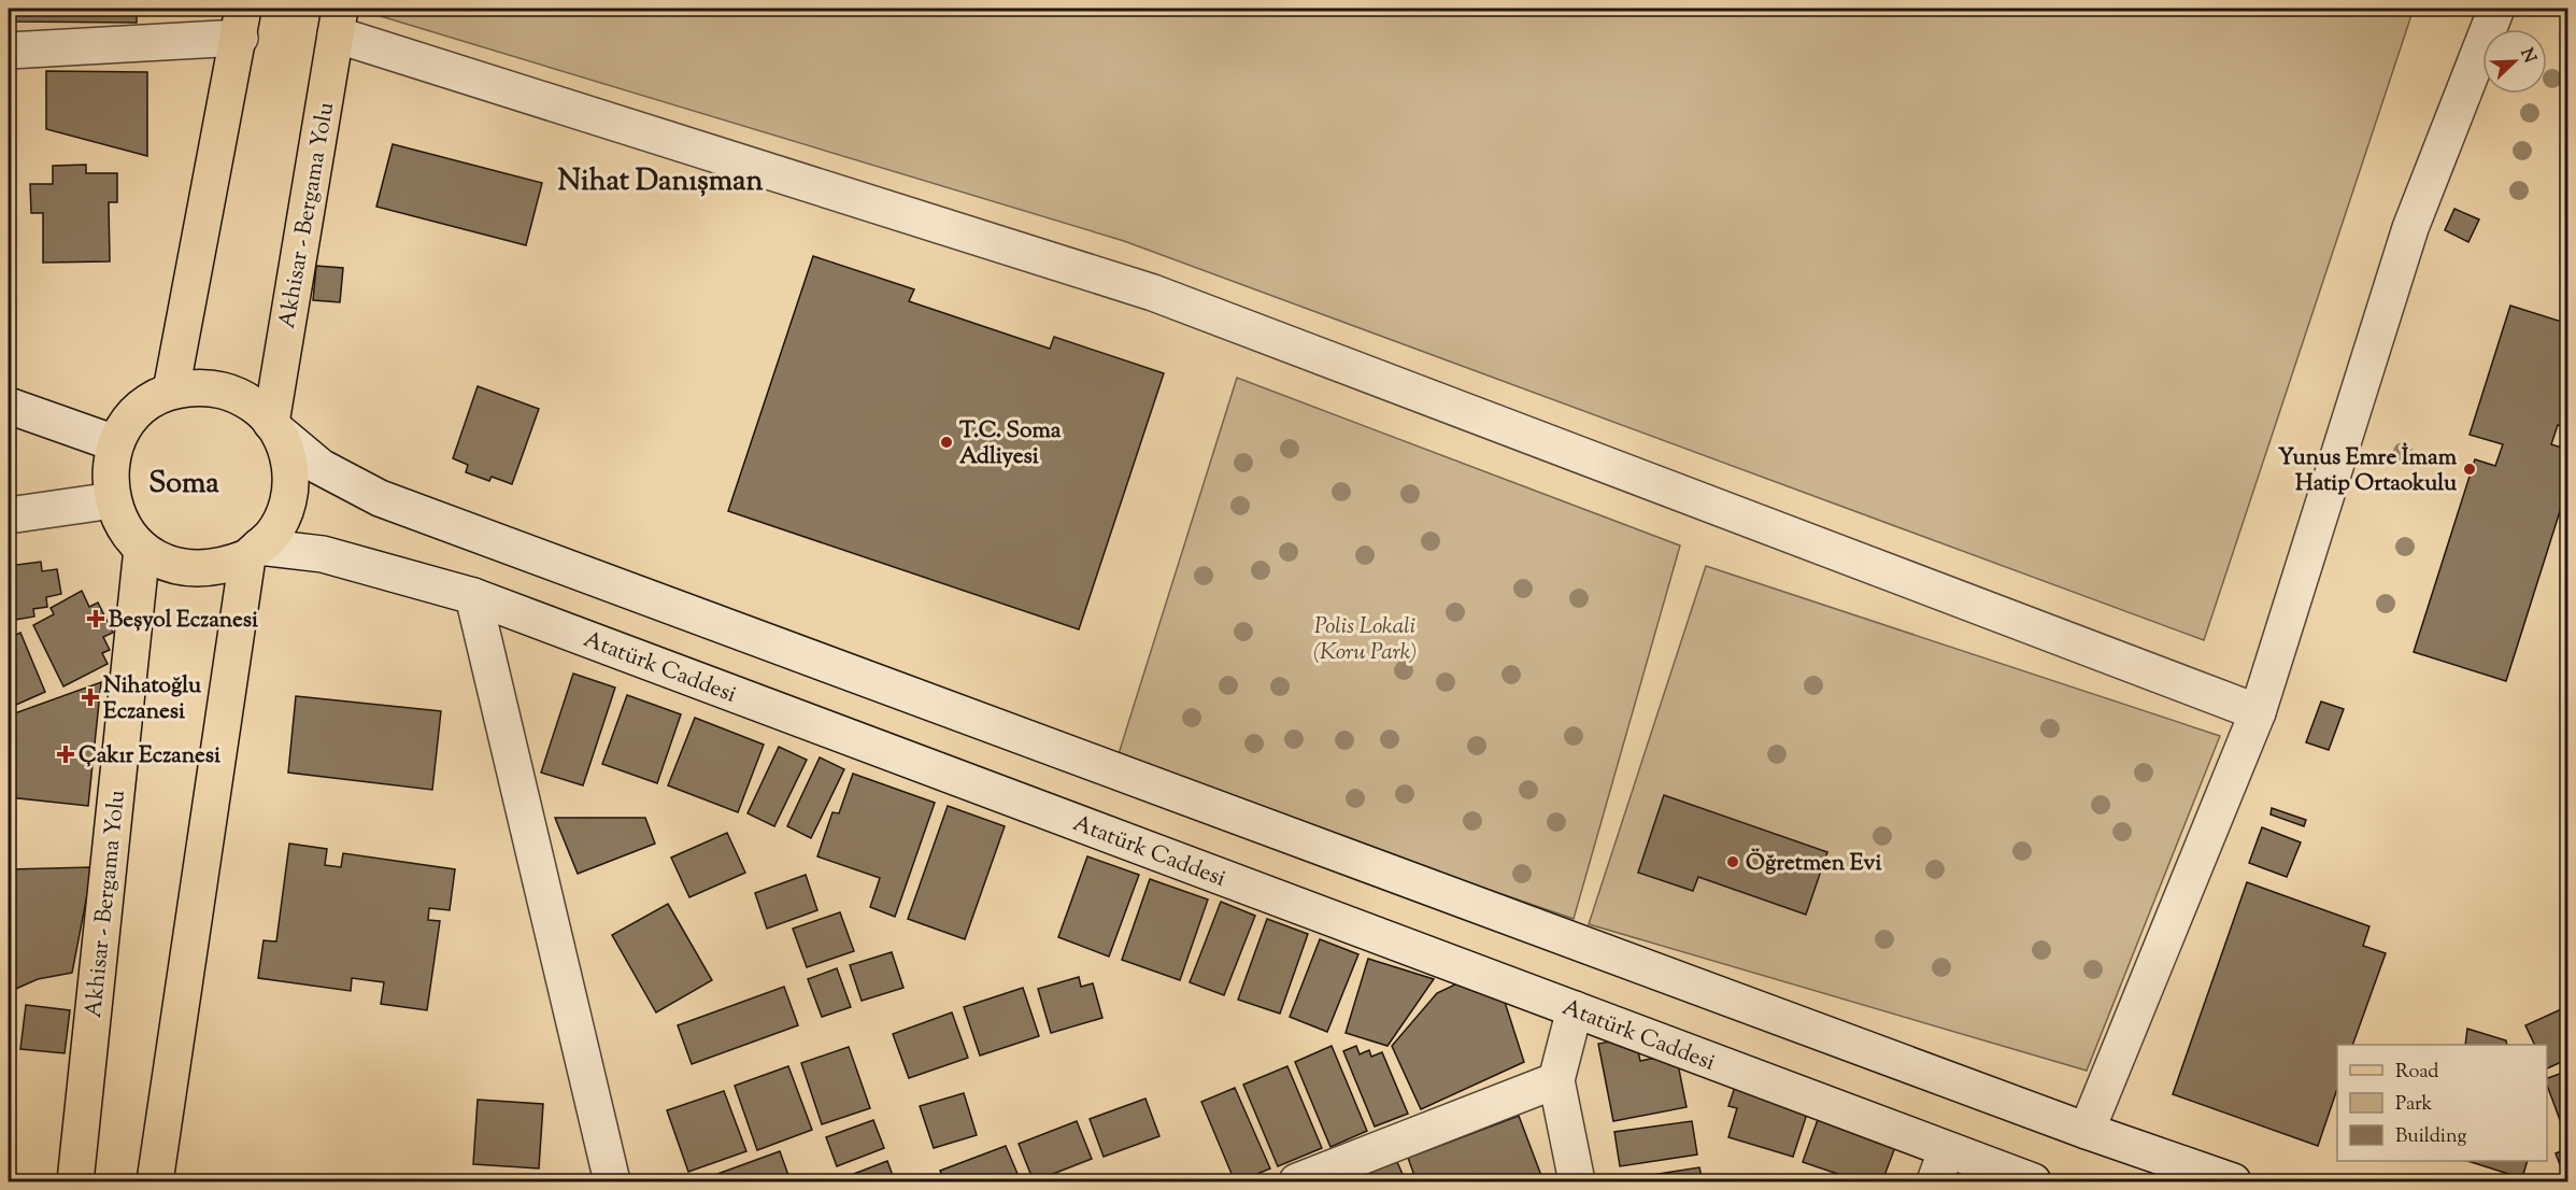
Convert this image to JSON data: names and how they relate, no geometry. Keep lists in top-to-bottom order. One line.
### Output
{"streets":{"main road":["Akhisar - Bergama Yolu"],"street":["Atatürk Caddesi"]},"crossings":[["Akhisar - Bergama Yolu","Atatürk Caddesi"]],"districts":["Nihat Danışman","Soma"],"parks":["Polis Lokali (Koru Park)"],"places":{"other":["T.C. Soma Adliyesi","Yunus Emre İmam Hatip Ortaokulu","Öğretmen Evi"],"health":["Beşyol Eczanesi","Nihatoğlu Eczanesi","Çakır Eczanesi"]},"legend":["Road","Park","Building"],"north":"top right"}
